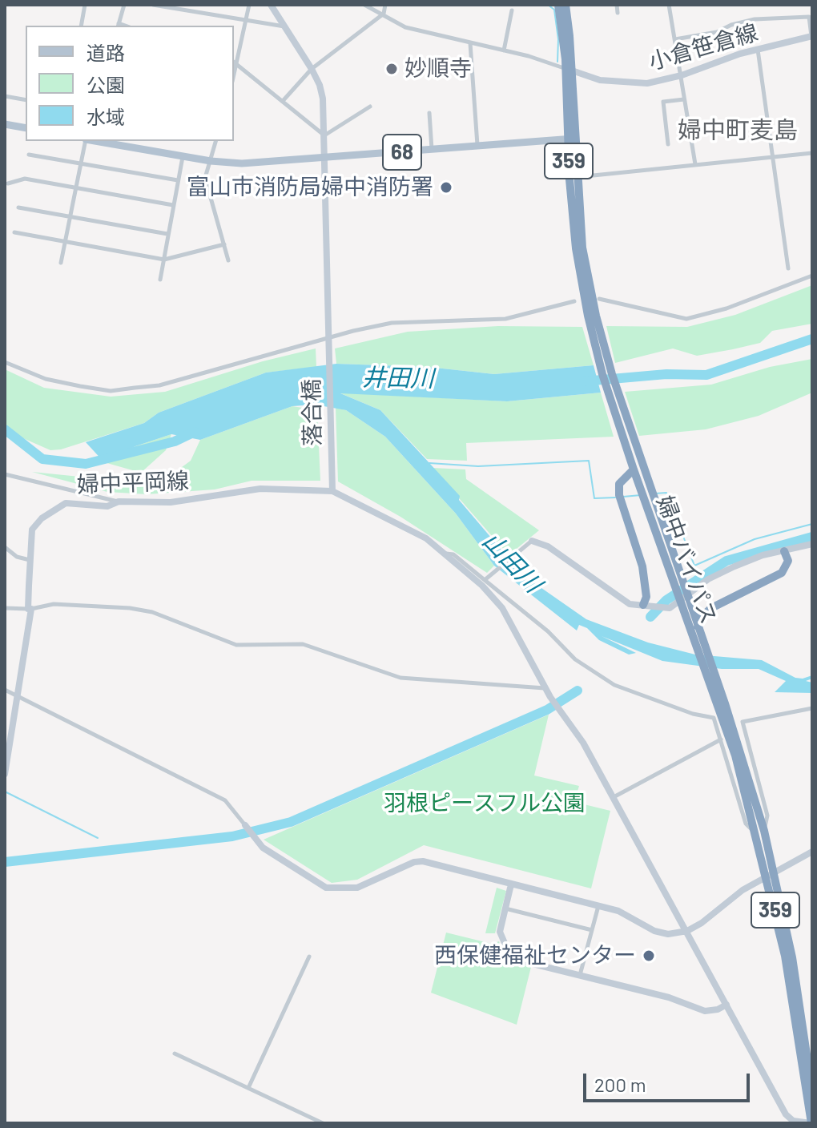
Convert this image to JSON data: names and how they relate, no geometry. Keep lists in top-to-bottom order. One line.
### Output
{"streets":{"highway":["359","婦中バイパス"],"main road":["68"],"street":["小倉笹倉線","落合橋","婦中平岡線"]},"crossings":[["小倉笹倉線","婦中バイパス"],["68","婦中バイパス"],["落合橋","婦中平岡線"]],"districts":["婦中町麦島"],"water":["井田川","山田川"],"parks":["羽根ピースフル公園"],"places":["妙順寺","富山市消防局婦中消防署","西保健福祉センター"],"legend":["道路","公園","水域"],"scale_bar":"200 m"}
